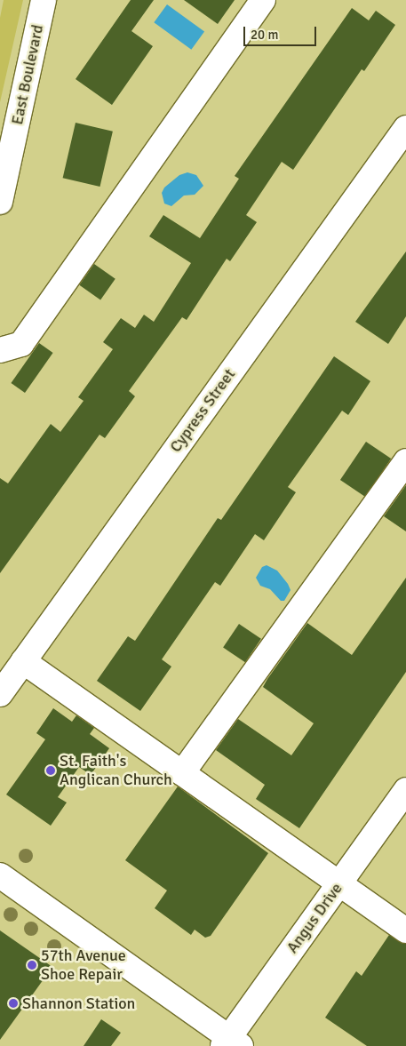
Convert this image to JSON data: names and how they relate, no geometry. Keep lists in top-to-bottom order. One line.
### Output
{"streets":{"street":["East Boulevard","Cypress Street","Angus Drive"]},"places":["St. Faith's Anglican Church","57th Avenue Shoe Repair","Shannon Station"],"scale_bar":"20 m"}
